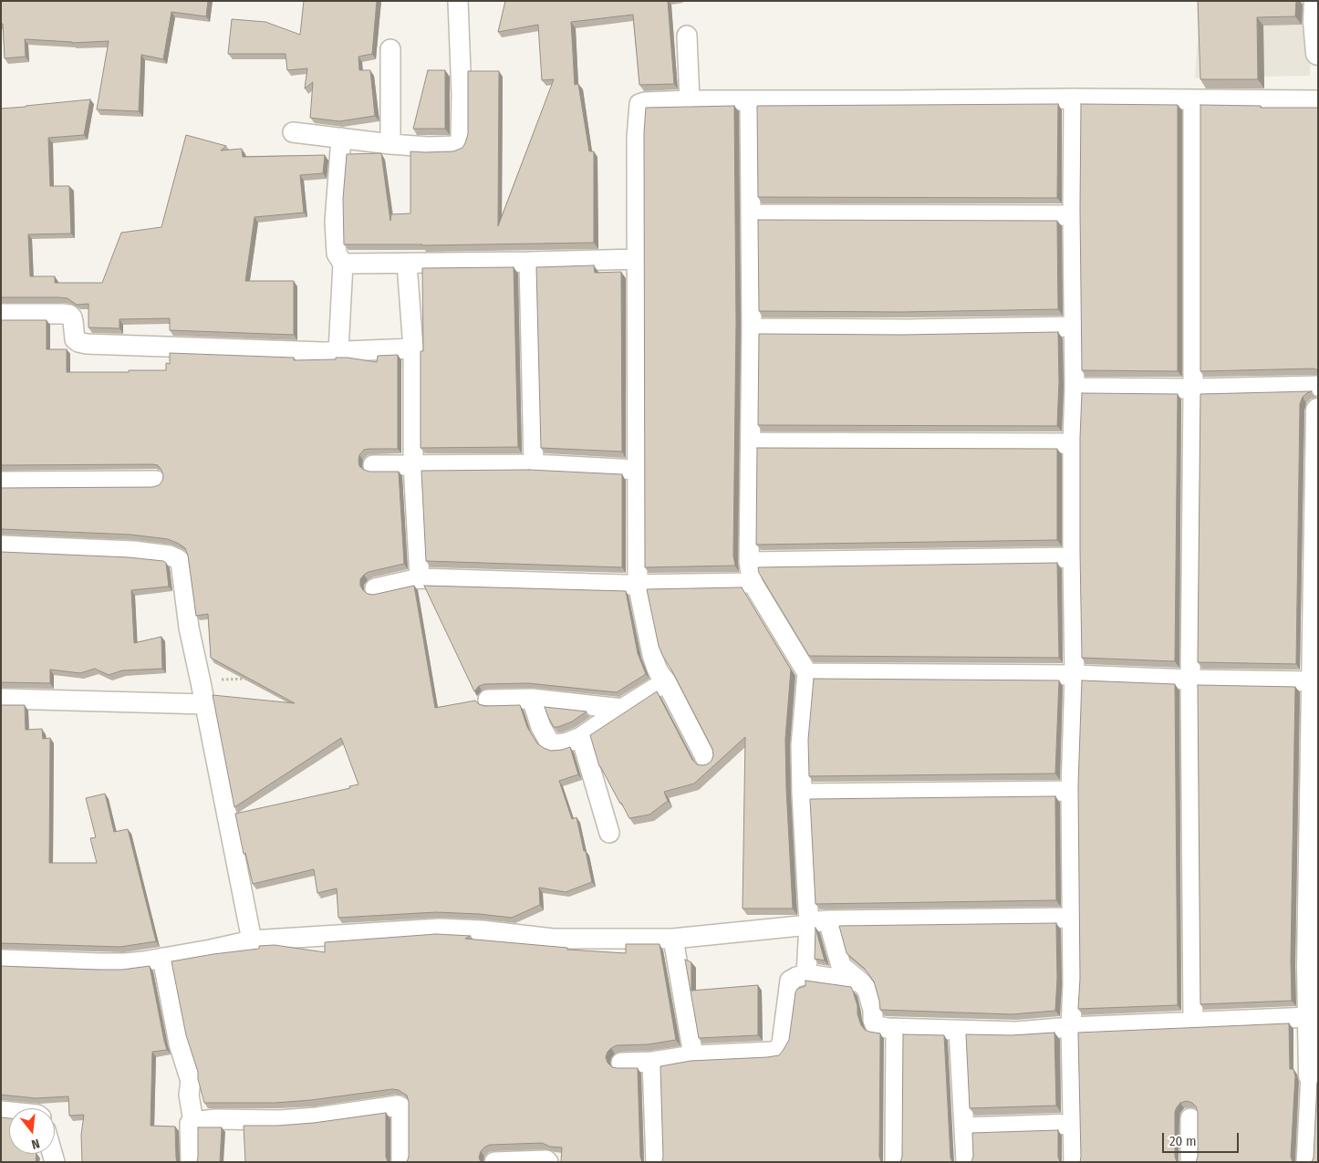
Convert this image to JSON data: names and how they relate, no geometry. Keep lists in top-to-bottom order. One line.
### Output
{"scale_bar":"20 m","north":"bottom"}
